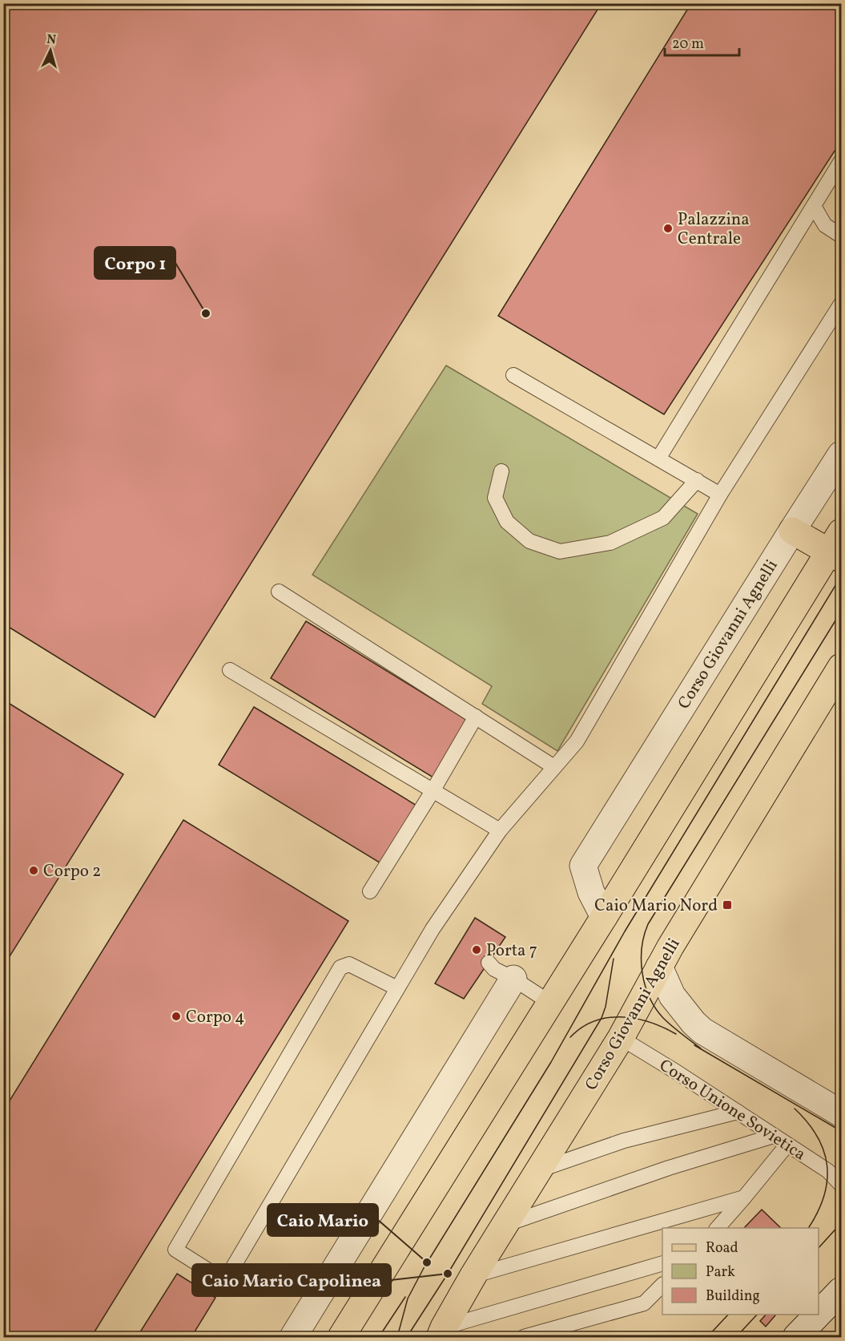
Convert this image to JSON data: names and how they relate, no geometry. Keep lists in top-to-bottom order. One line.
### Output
{"streets":{"main road":["Corso Giovanni Agnelli"],"lane":["Corso Unione Sovietica"]},"crossings":[["Corso Giovanni Agnelli","Corso Unione Sovietica"]],"places":{"other":["Palazzina Centrale","Corpo 1","Corpo 2","Porta 7","Corpo 4","Caio Mario","Caio Mario Capolinea"],"transit":["Caio Mario Nord"]},"legend":["Road","Park","Building"],"scale_bar":"20 m","north":"top"}
